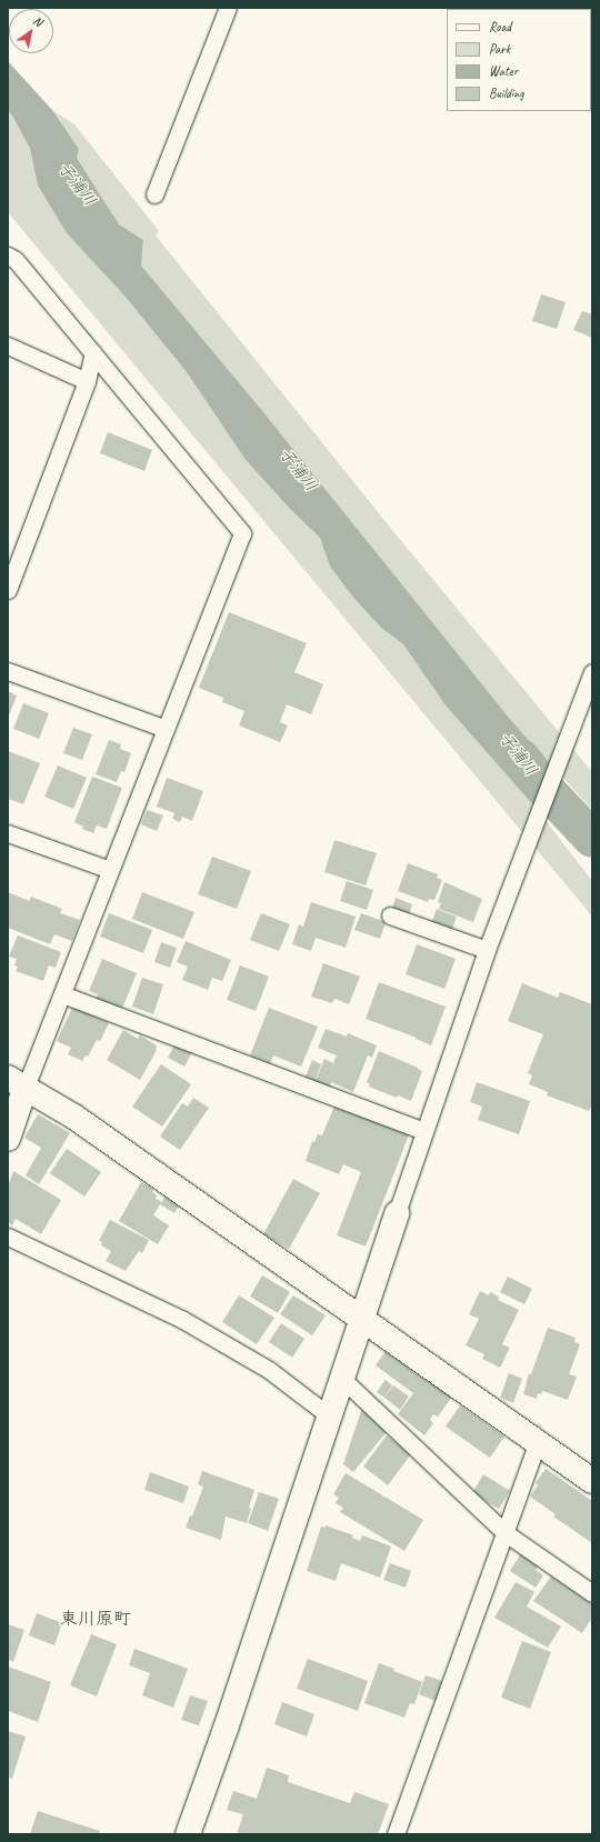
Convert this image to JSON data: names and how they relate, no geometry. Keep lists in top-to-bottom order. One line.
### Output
{"districts":["東川原町"],"water":["子浦川"],"legend":["Road","Park","Water","Building"],"north":"top right"}
